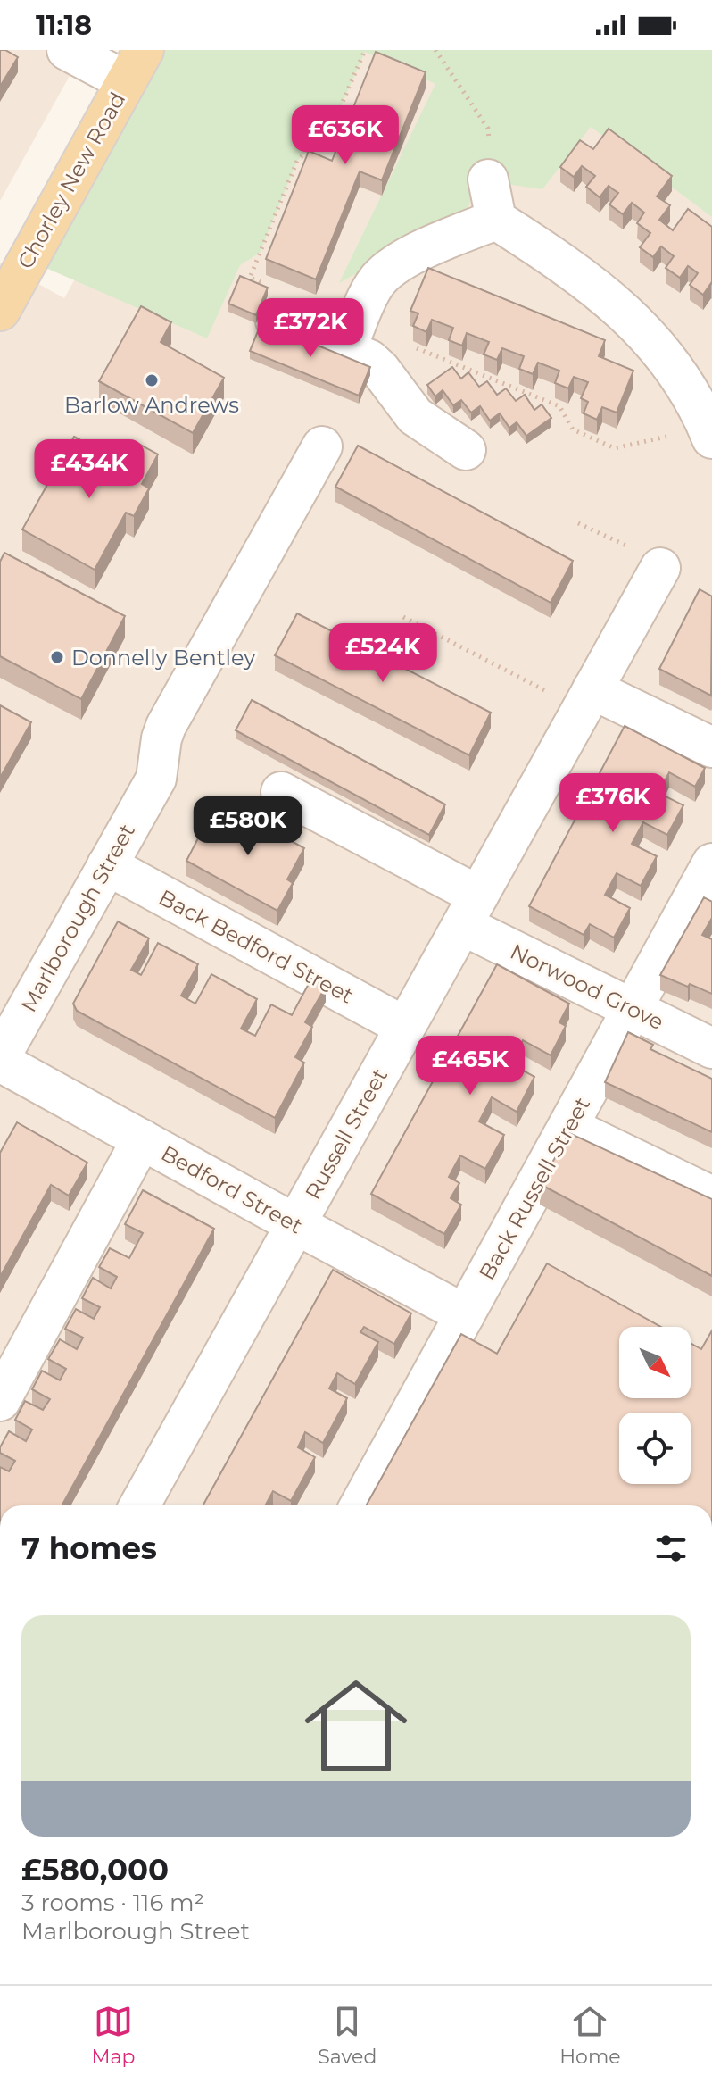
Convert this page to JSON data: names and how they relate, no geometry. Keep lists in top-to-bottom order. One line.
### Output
{"streets":{"main road":["Chorley New Road"],"street":["Marlborough Street","Back Bedford Street","Norwood Grove","Russell Street","Back Russell Street","Bedford Street"]},"crossings":[["Marlborough Street","Back Bedford Street"],["Marlborough Street","Bedford Street"],["Back Bedford Street","Russell Street"],["Norwood Grove","Russell Street"],["Norwood Grove","Back Russell Street"],["Russell Street","Bedford Street"],["Back Russell Street","Bedford Street"]],"places":["Barlow Andrews","Donnelly Bentley"],"north":"bottom right","page":{"status":"11:18","price":["£636K","£372K","£434K","£524K","£376K","£580K","£465K"],"heading":"7 homes","list":[{"name":"£580,000","note":"3 rooms · 116 m² · Marlborough Street"}],"tabs":["Map","Saved","Home"]}}
